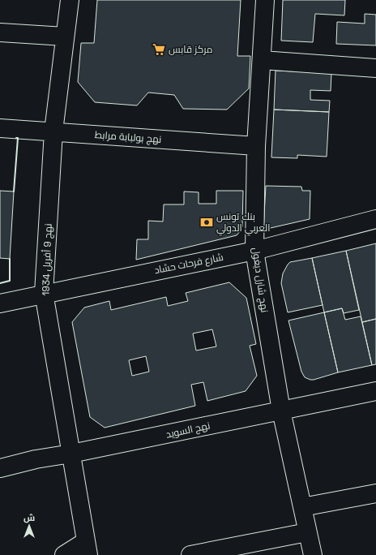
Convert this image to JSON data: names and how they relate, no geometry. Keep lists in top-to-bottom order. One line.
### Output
{"streets":{"street":["نهج بولبابة مرابط","نهج 9 أفريل 1934","شارع فرحات حشاد","نهج شارل ديغول","نهج السويد"]},"crossings":[["نهج بولبابة مرابط","نهج 9 أفريل 1934"],["نهج بولبابة مرابط","نهج شارل ديغول"],["نهج 9 أفريل 1934","شارع فرحات حشاد"],["نهج 9 أفريل 1934","نهج السويد"],["شارع فرحات حشاد","نهج شارل ديغول"],["نهج شارل ديغول","نهج السويد"]],"places":{"supermarket":["مركز قابس"],"bank":["بنك تونس العربي الدولي"]},"north":"top"}
